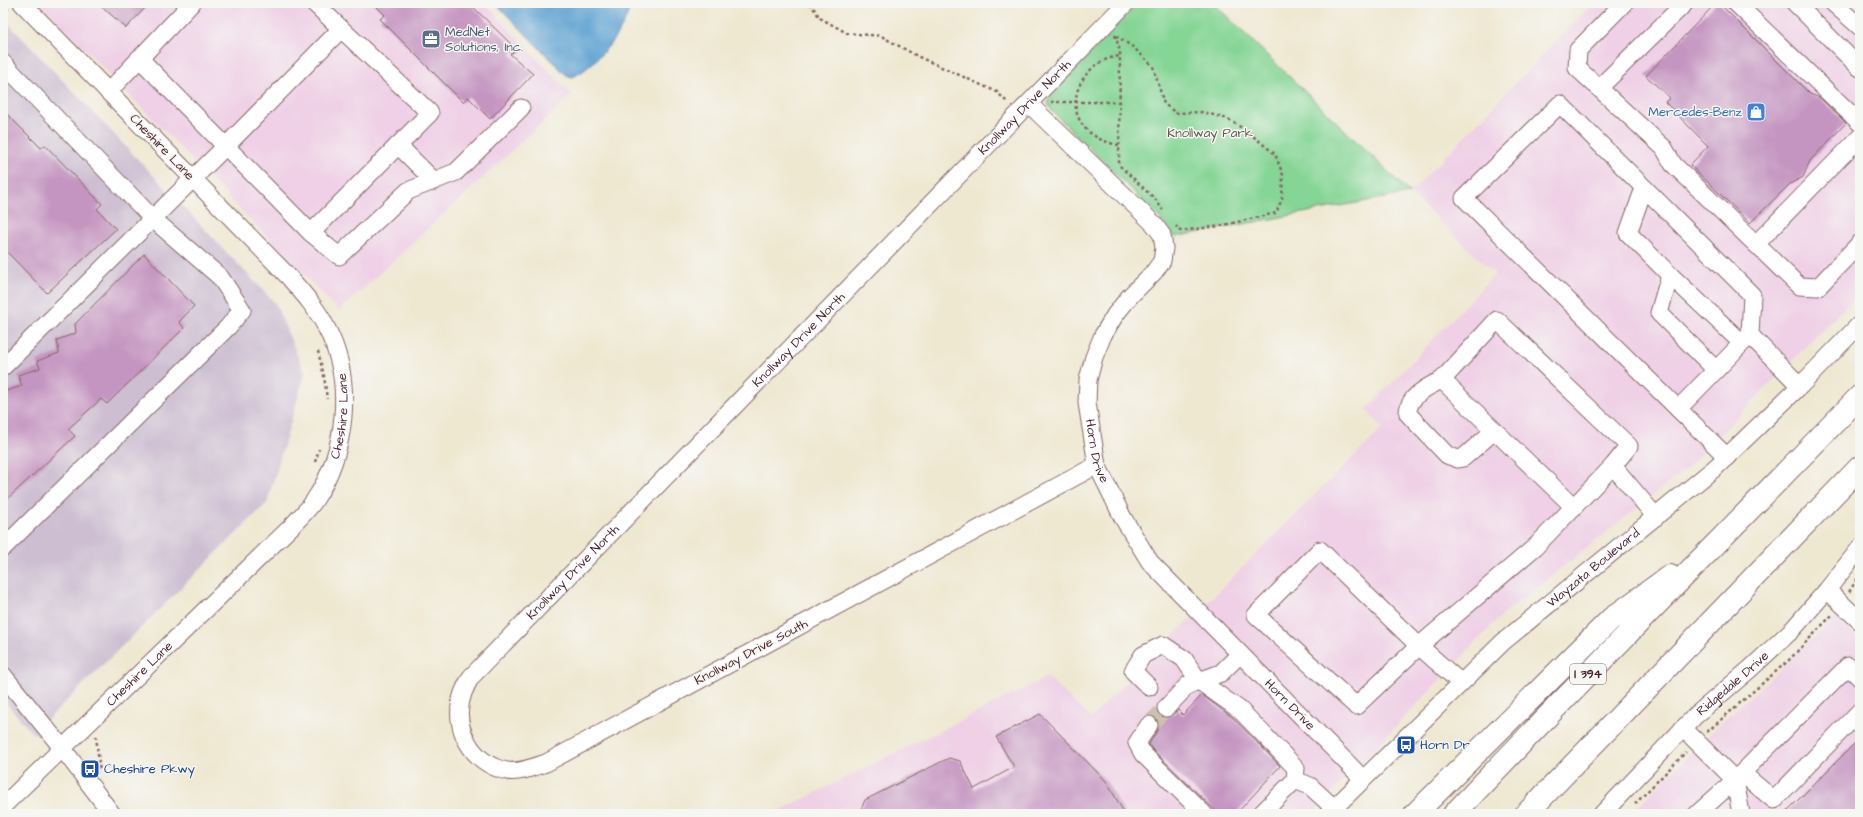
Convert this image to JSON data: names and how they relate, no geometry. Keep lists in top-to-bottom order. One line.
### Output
{"streets":{"highway":["I 394"],"street":["Knollway Drive North","Cheshire Lane","Horn Drive","Wayzata Boulevard","Knollway Drive South","Ridgedale Drive"]},"crossings":[["Knollway Drive North","Horn Drive"],["Knollway Drive North","Knollway Drive South"],["Horn Drive","Wayzata Boulevard"],["Horn Drive","Knollway Drive South"]],"parks":["Knollway Park"],"places":{"office":["MedNet Solutions, Inc."],"shop":["Mercedes-Benz"],"bus stop":["Horn Dr","Cheshire Pkwy"]}}
